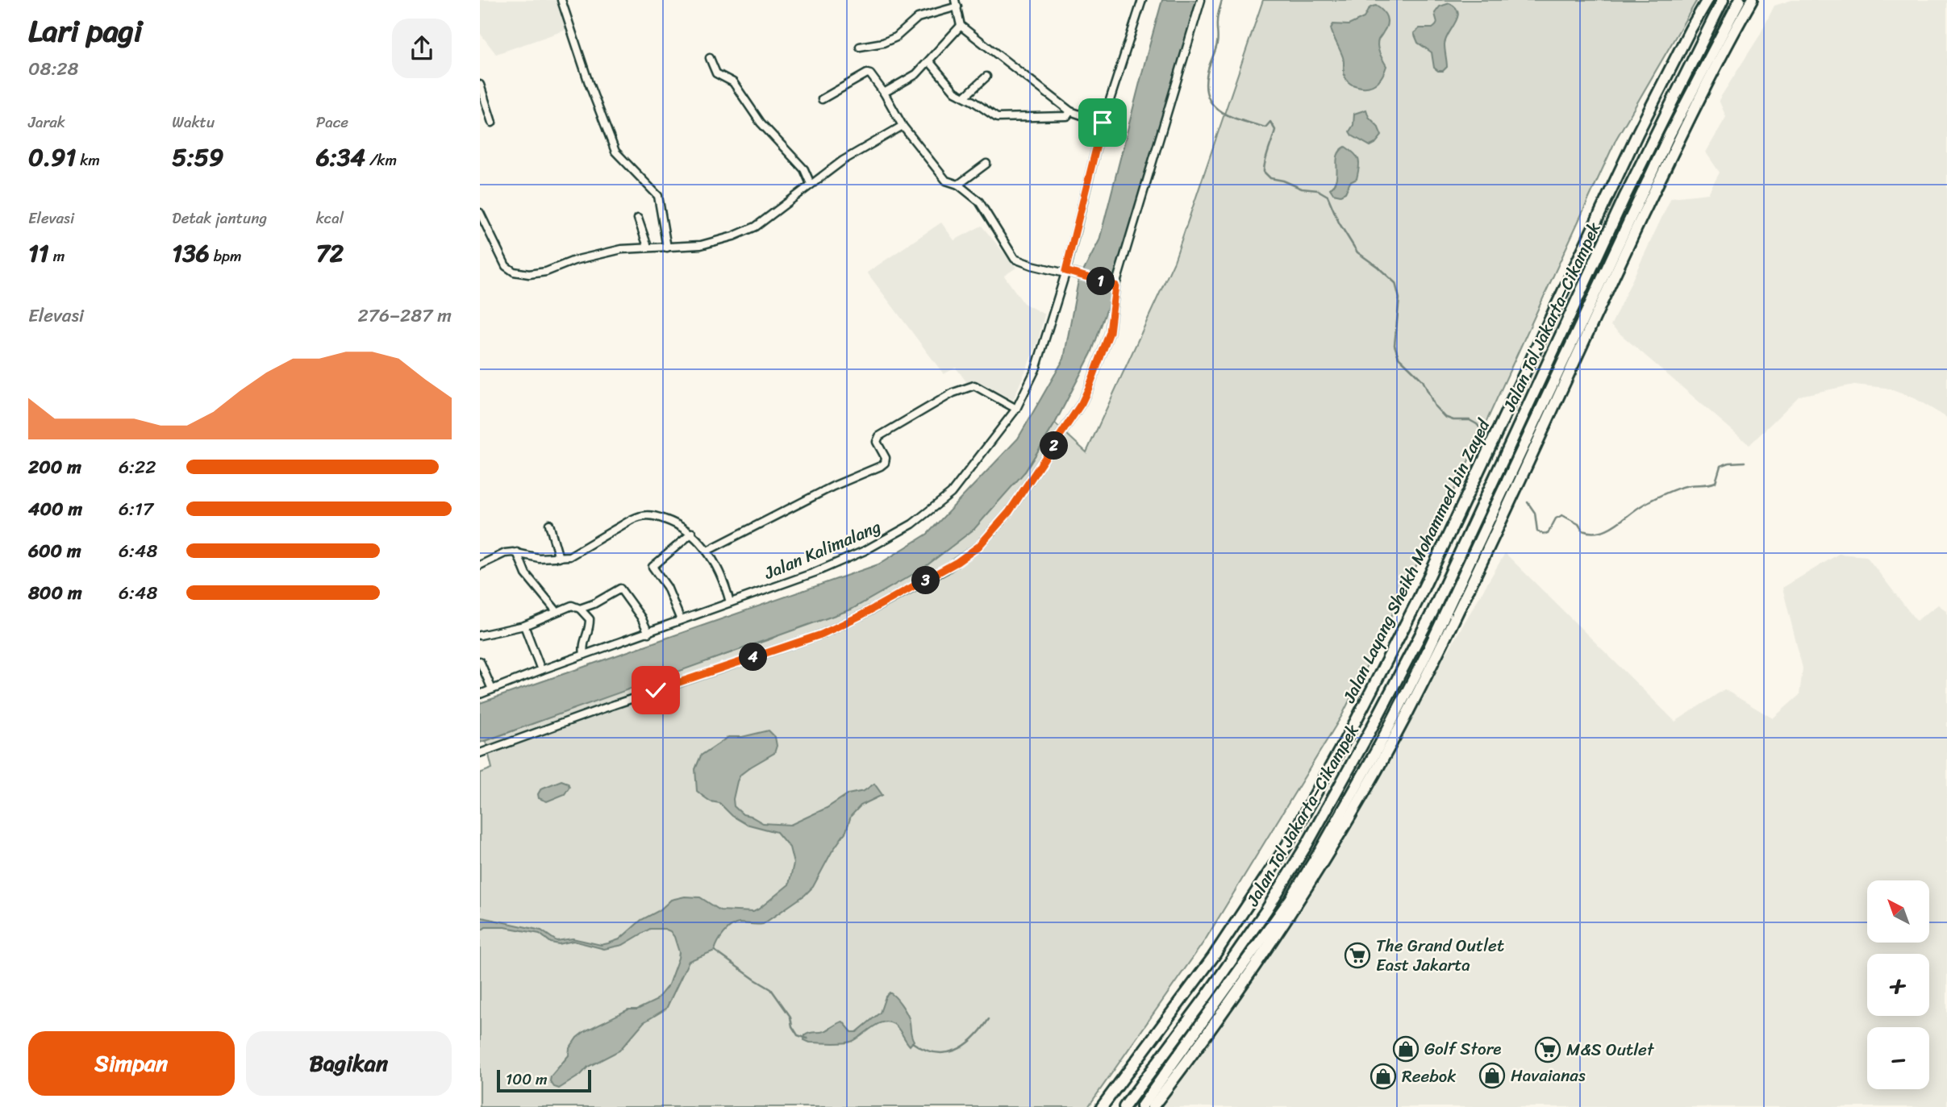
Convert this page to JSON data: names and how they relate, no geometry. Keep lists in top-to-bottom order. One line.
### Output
{"streets":{"highway":["Jalan Tol Jakarta–Cikampek","Jalan Layang Sheikh Mohammed bin Zayed"],"street":["Jalan Kalimalang"]},"places":{"supermarket":["The Grand Outlet East Jakarta","M&S Outlet"],"shop":["Golf Store","Havaianas","Reebok"]},"scale_bar":"100 m","north":"top left","page":{"heading":["Lari pagi","08:28"],"stats":[["Jarak","0.91 km"],["Waktu","5:59"],["Pace","6:34 /km"],["Elevasi","11 m"],["Detak jantung","136 bpm"],["kcal","72"]],"pins":["1","2","3","4"],"chart":["Elevasi","276–287 m"],"list":[{"name":"200 m","note":"6:22"},{"name":"400 m","note":"6:17"},{"name":"600 m","note":"6:48"},{"name":"800 m","note":"6:48"}],"map_buttons":["+","−"],"buttons":["Simpan","Bagikan"],"scale":"100 m"}}
